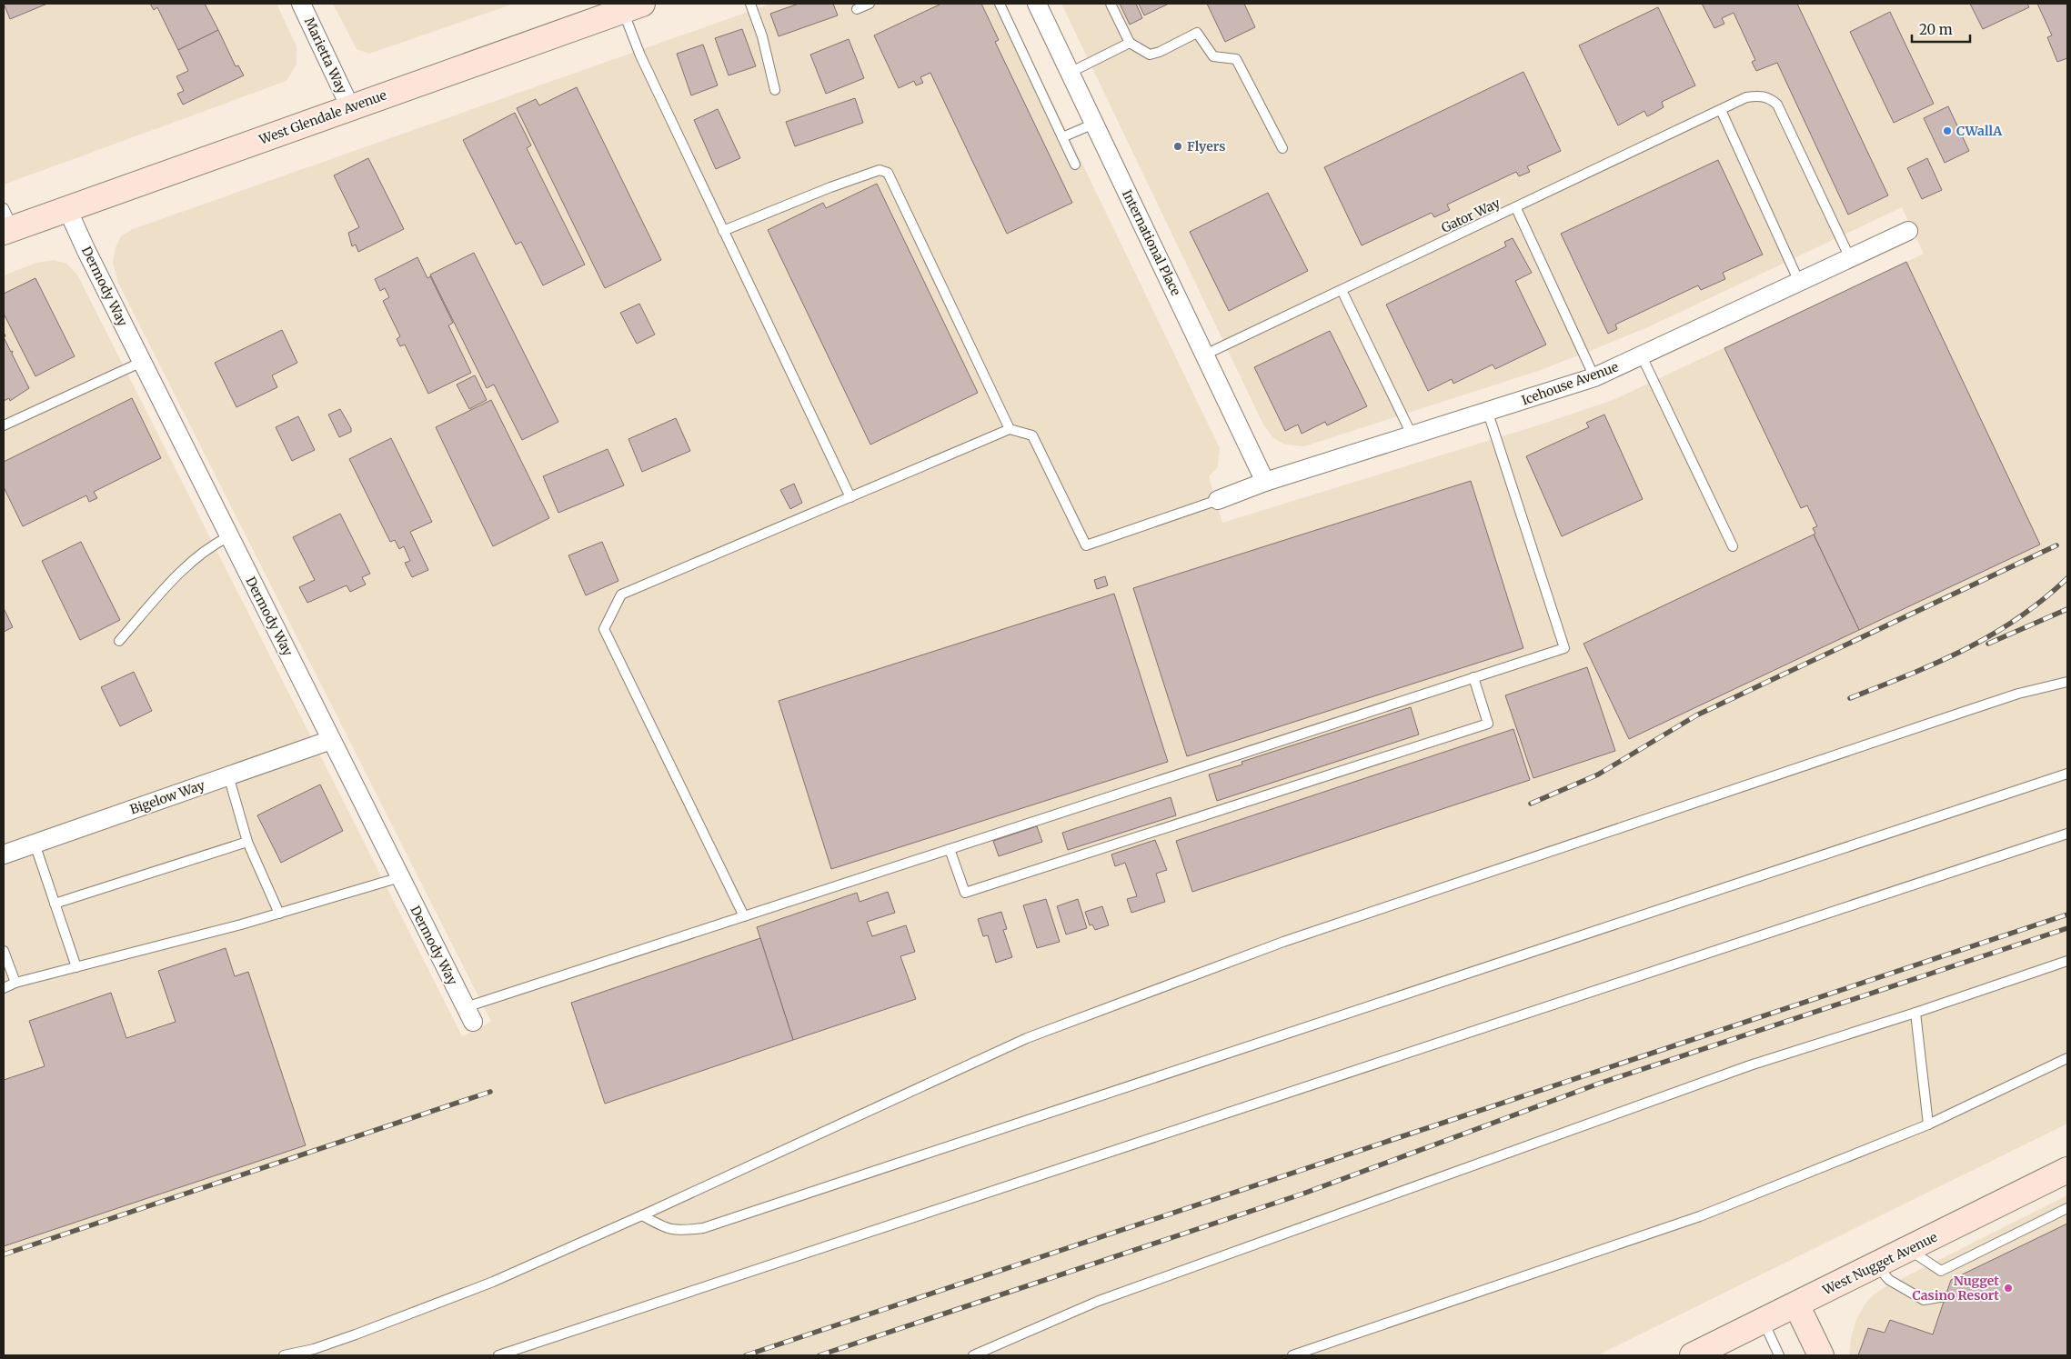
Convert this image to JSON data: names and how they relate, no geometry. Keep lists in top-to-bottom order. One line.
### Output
{"streets":{"main road":["West Glendale Avenue","West Nugget Avenue"],"street":["Marietta Way","International Place","Dermody Way","Icehouse Avenue","Bigelow Way"],"lane":["Gator Way"]},"crossings":[["Marietta Way","West Glendale Avenue"],["West Glendale Avenue","Dermody Way"],["Gator Way","International Place"],["Gator Way","Icehouse Avenue"],["International Place","Icehouse Avenue"],["Dermody Way","Bigelow Way"]],"places":["CWallA","Flyers","Nugget Casino Resort"],"scale_bar":"20 m"}
